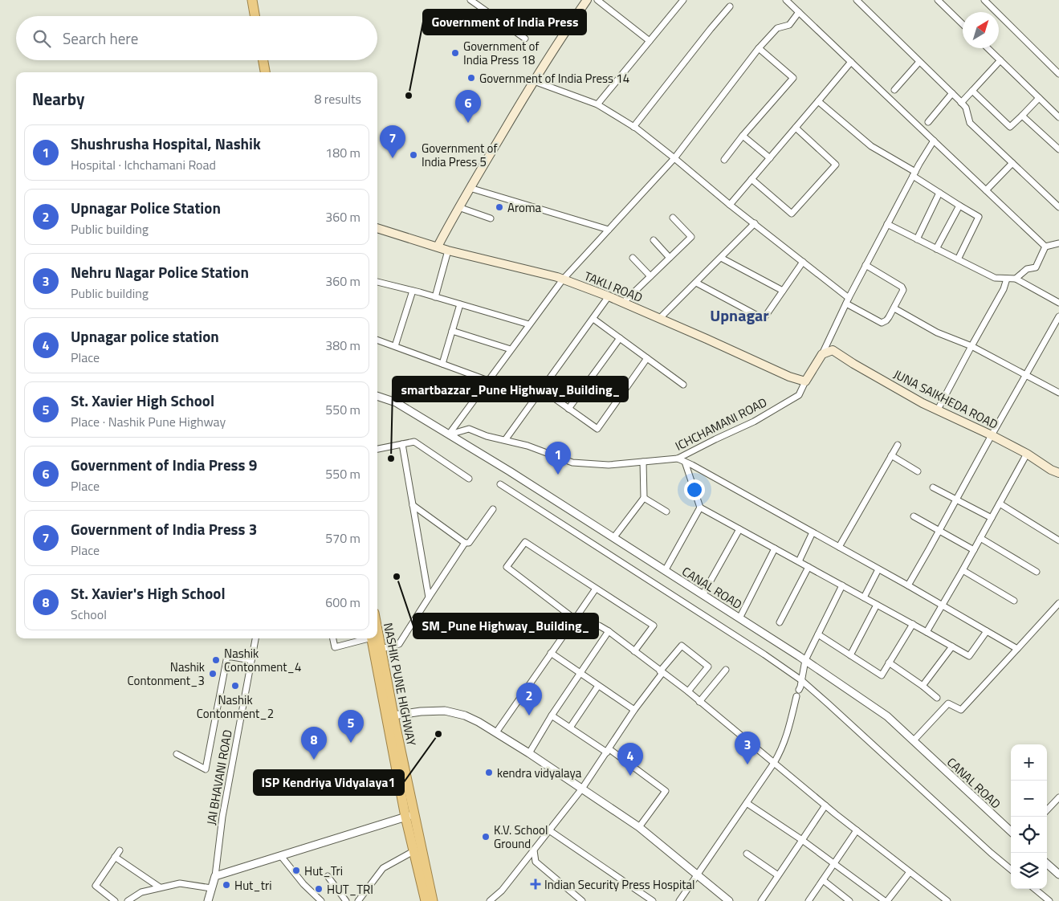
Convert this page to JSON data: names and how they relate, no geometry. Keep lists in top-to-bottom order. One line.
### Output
{"streets":{"highway":["NASHIK PUNE HIGHWAY"],"main road":["TAKLI ROAD","JUNA SAIKHEDA ROAD"],"street":["ICHCHAMANI ROAD","CANAL ROAD","JAI BHAVANI ROAD"]},"crossings":[["TAKLI ROAD","ICHCHAMANI ROAD"],["ICHCHAMANI ROAD","CANAL ROAD"]],"districts":["Upnagar"],"places":{"other":["Government of India Press 18","Government of India Press 14","Government of India Press","Government of India Press 5","Aroma","smartbazzar_Pune Highway_Building_","SM_Pune Highway_Building_","Nashik Contonment_4","Nashik Contonment_3","Nashik Contonment_2","ISP Kendriya Vidyalaya1","kendra vidyalaya","K.V. School Ground","Hut_Tri","Hut_tri","HUT_TRI"],"health":["Indian Security Press Hospital"]},"north":"top right","page":{"search":"Search here","heading":["Nearby","8 results"],"pins":["6","7","1","2","5","8","3","4"],"list":[{"mark":"1","name":"Shushrusha Hospital, Nashik","note":"Hospital · Ichchamani Road","value":"180 m"},{"mark":"2","name":"Upnagar Police Station","note":"Public building","value":"360 m"},{"mark":"3","name":"Nehru Nagar Police Station","note":"Public building","value":"360 m"},{"mark":"4","name":"Upnagar police station","note":"Place","value":"380 m"},{"mark":"5","name":"St. Xavier High School","note":"Place · Nashik Pune Highway","value":"550 m"},{"mark":"6","name":"Government of India Press 9","note":"Place","value":"550 m"},{"mark":"7","name":"Government of India Press 3","note":"Place","value":"570 m"},{"mark":"8","name":"St. Xavier's High School","note":"School","value":"600 m"}],"map_buttons":["+","−"]}}
